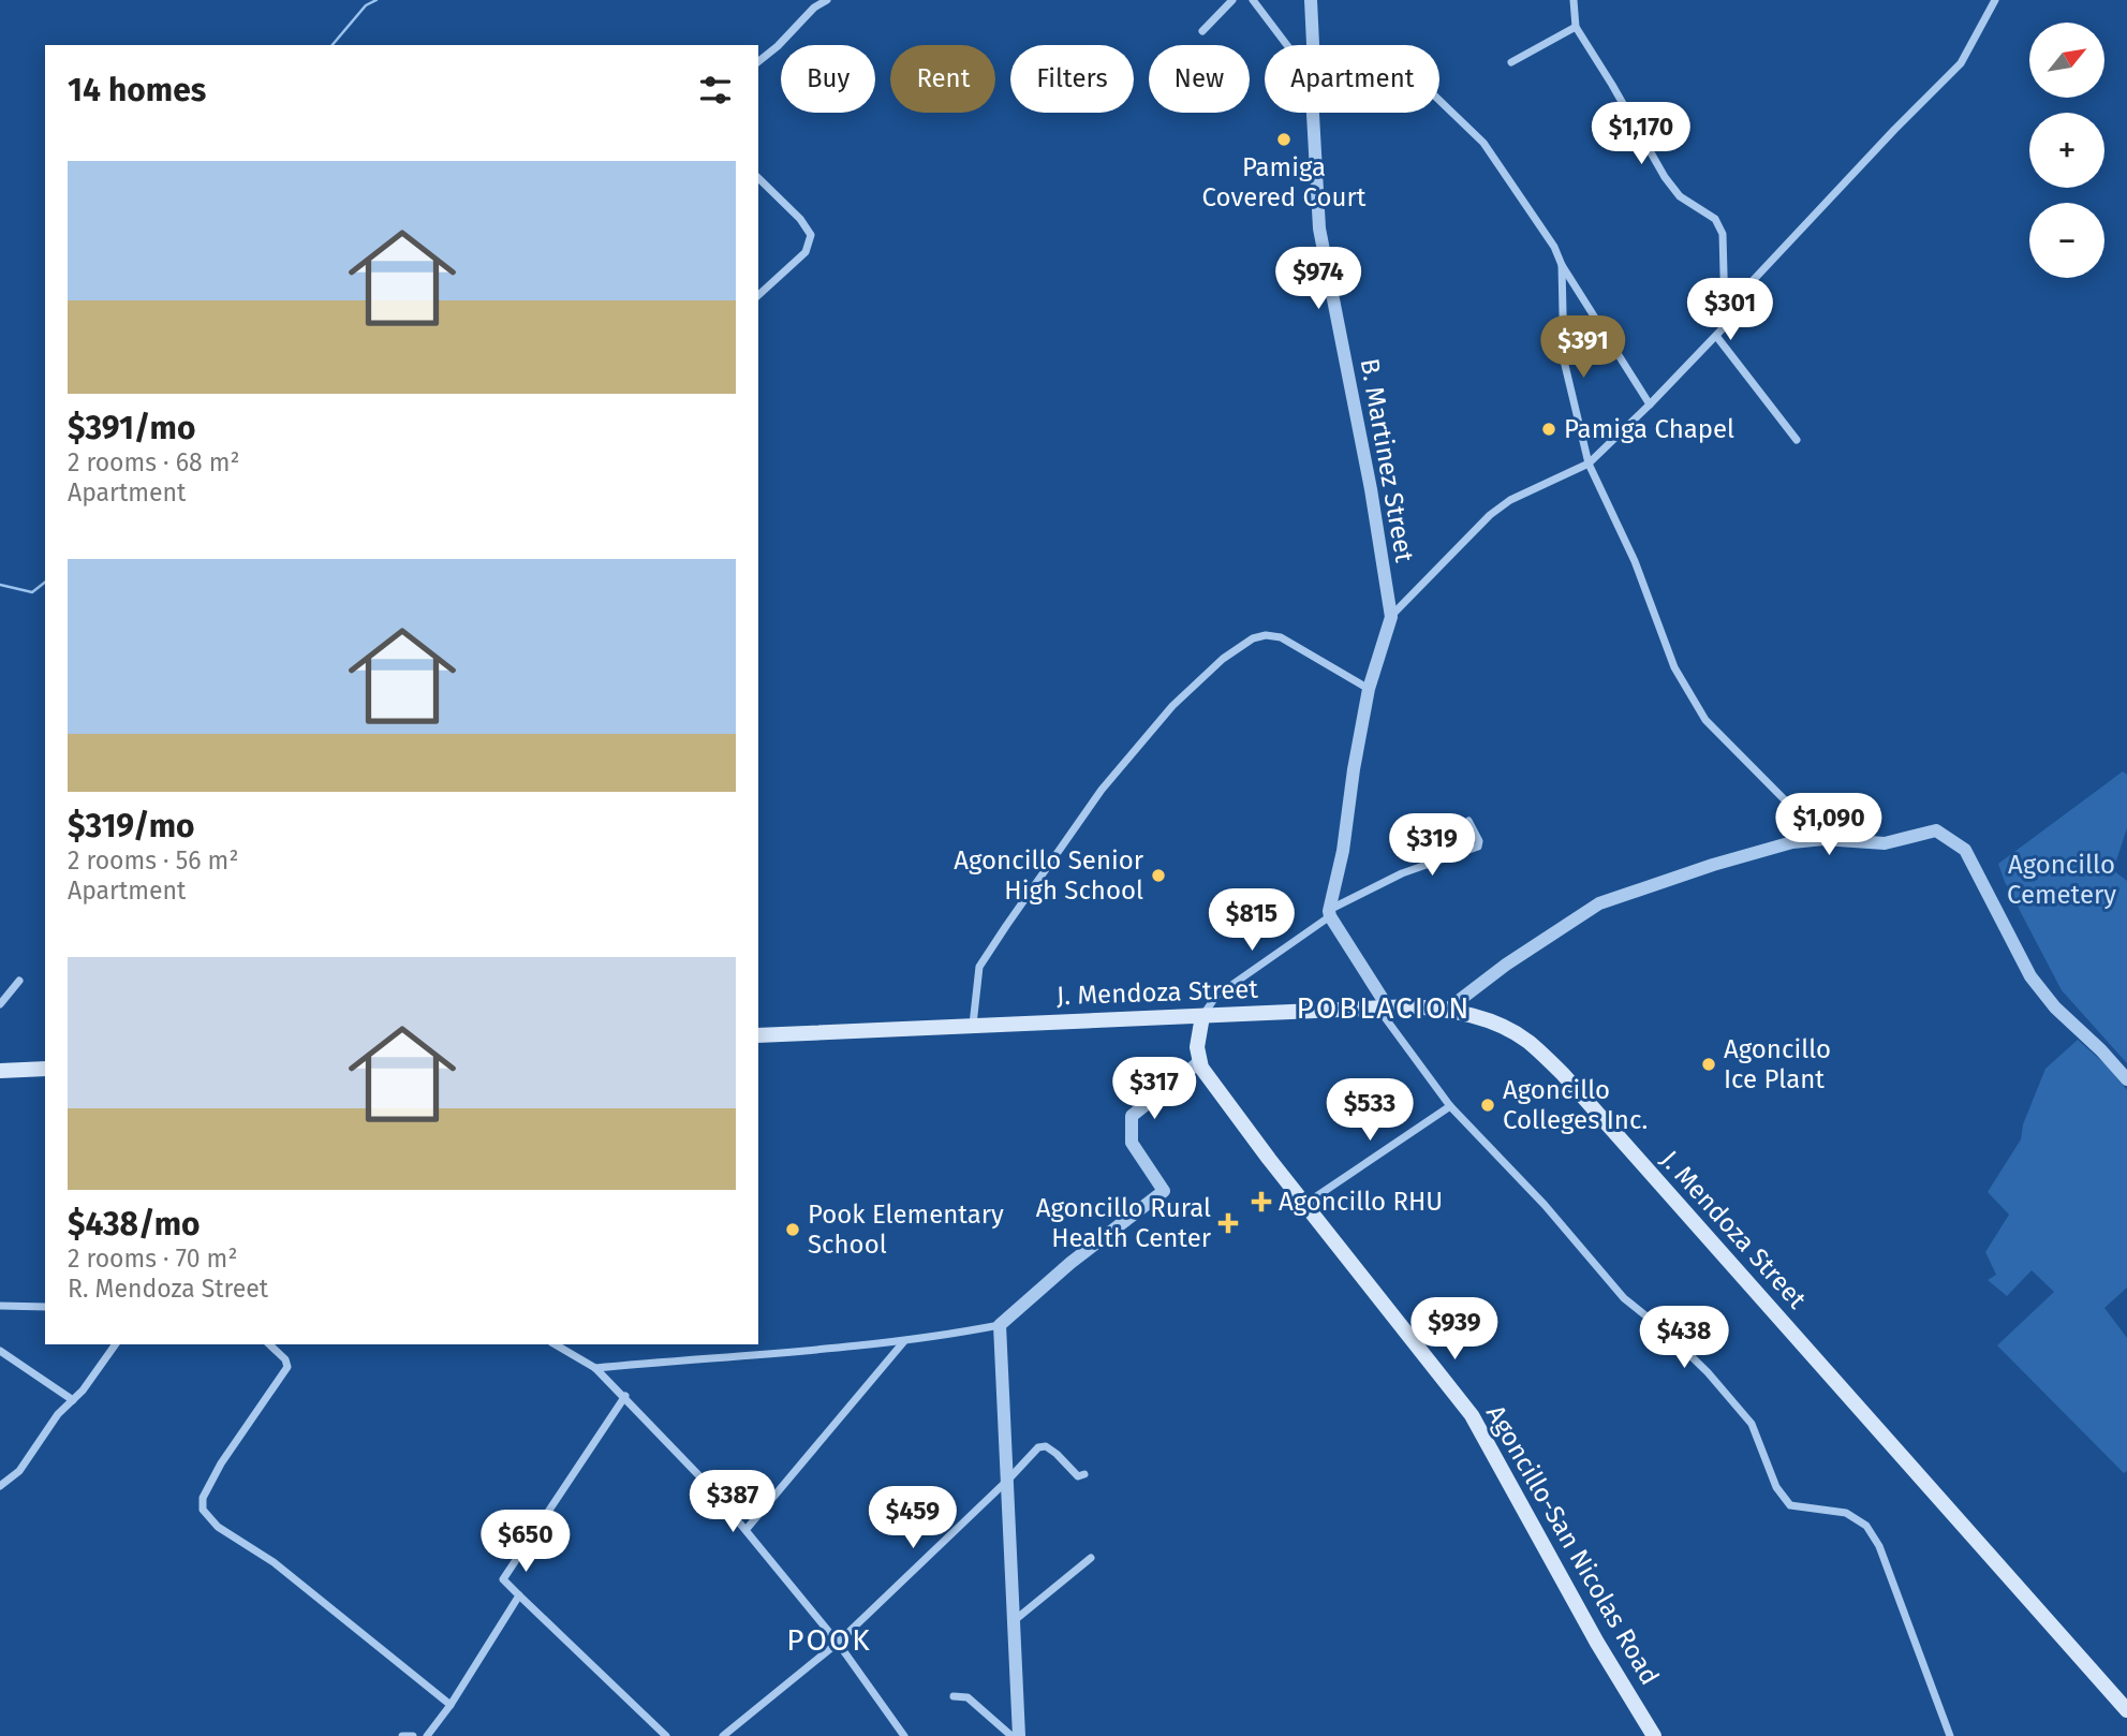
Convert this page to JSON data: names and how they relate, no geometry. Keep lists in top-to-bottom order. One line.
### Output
{"streets":{"main road":["J. Mendoza Street","Agoncillo-San Nicolas Road"],"street":["B. Martinez Street"]},"districts":["POBLACION","POOK"],"parks":["Agoncillo Cemetery"],"places":{"other":["Pamiga Covered Court","Pamiga Chapel","Agoncillo Senior High School","Agoncillo Ice Plant","Agoncillo Colleges Inc.","Pook Elementary School"],"health":["Agoncillo RHU","Agoncillo Rural Health Center"]},"north":"top right","page":{"map_buttons":["+","−"],"chip":["Buy","Rent","Filters","New","Apartment"],"heading":"14 homes","price":["$1,170","$974","$301","$391","$1,090","$319","$815","$317","$533","$939","$438","$387","$459","$650"],"list":[{"name":"$391/mo","note":"2 rooms · 68 m² · Apartment"},{"name":"$319/mo","note":"2 rooms · 56 m² · Apartment"},{"name":"$438/mo","note":"2 rooms · 70 m² · R. Mendoza Street"}]}}
